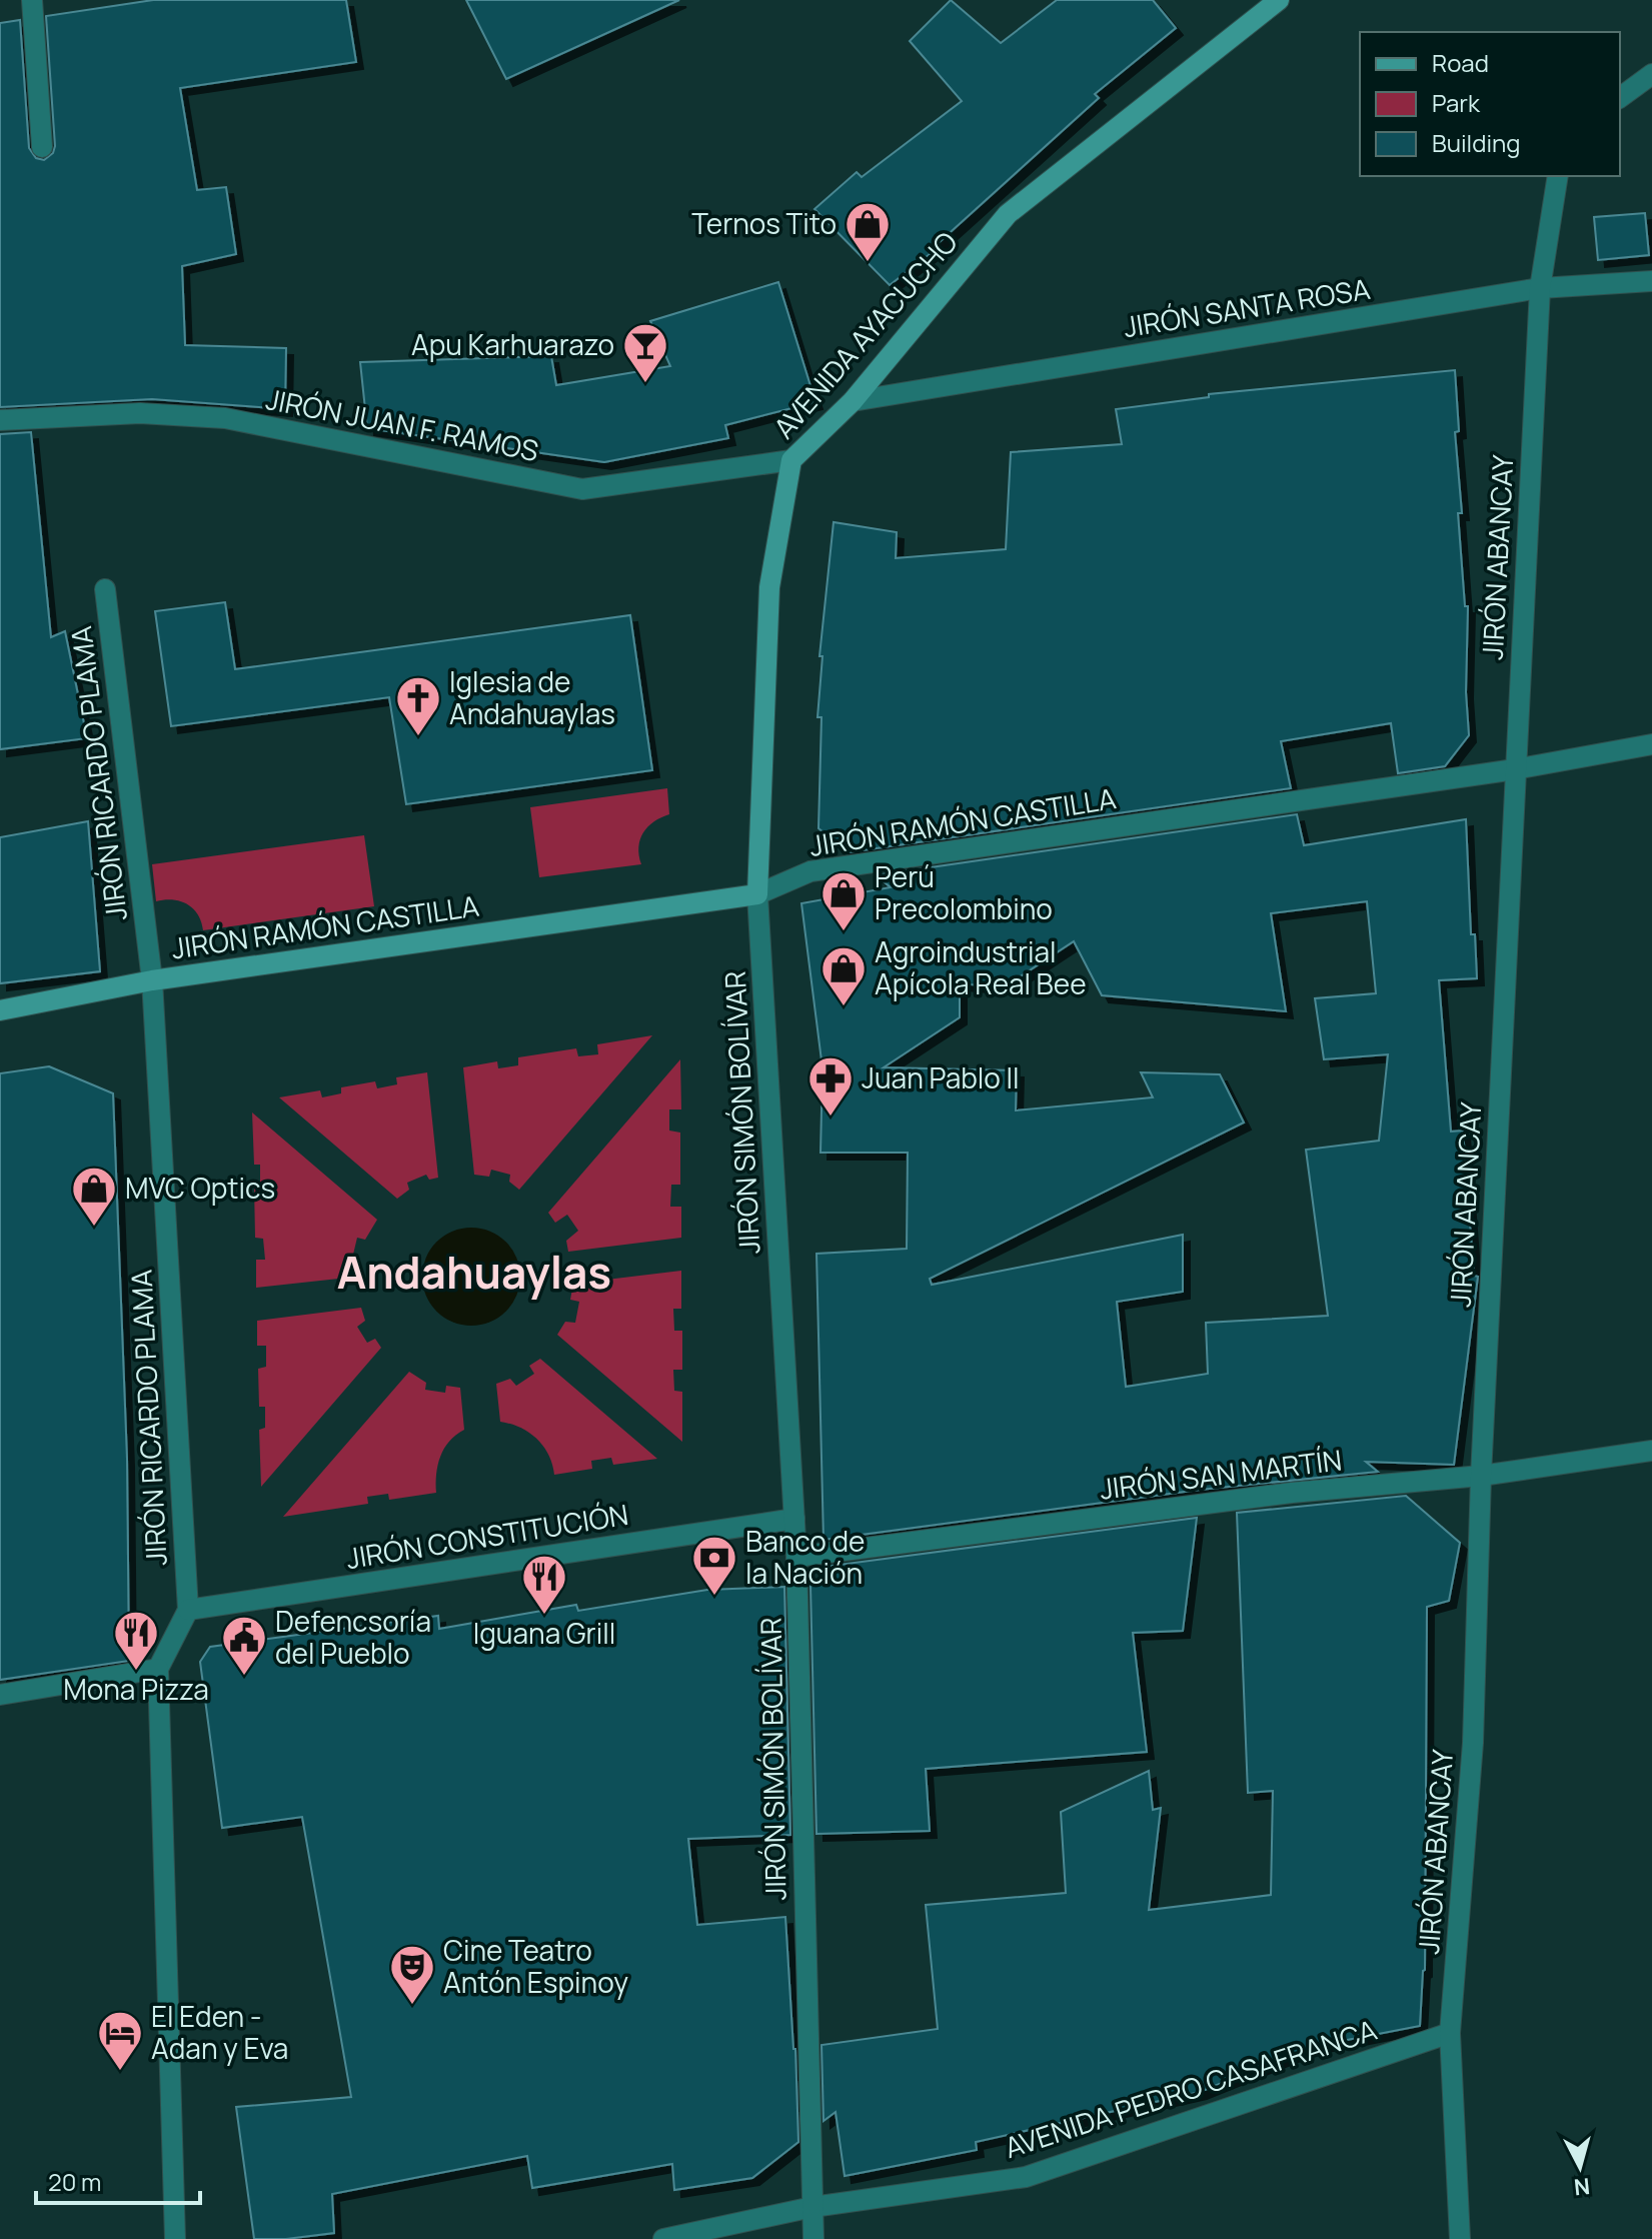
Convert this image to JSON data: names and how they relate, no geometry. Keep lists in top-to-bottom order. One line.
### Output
{"streets":{"street":["JIRÓN SANTA ROSA","AVENIDA AYACUCHO","JIRÓN JUAN F. RAMOS","JIRÓN ABANCAY","JIRÓN RICARDO PLAMA","JIRÓN RAMÓN CASTILLA","JIRÓN SIMÓN BOLÍVAR","JIRÓN SAN MARTÍN","JIRÓN CONSTITUCIÓN","AVENIDA PEDRO CASAFRANCA"]},"crossings":[["JIRÓN SANTA ROSA","AVENIDA AYACUCHO"],["JIRÓN SANTA ROSA","JIRÓN ABANCAY"],["AVENIDA AYACUCHO","JIRÓN JUAN F. RAMOS"],["AVENIDA AYACUCHO","JIRÓN RAMÓN CASTILLA"],["AVENIDA AYACUCHO","JIRÓN SIMÓN BOLÍVAR"],["JIRÓN ABANCAY","JIRÓN RAMÓN CASTILLA"],["JIRÓN ABANCAY","JIRÓN SAN MARTÍN"],["JIRÓN ABANCAY","AVENIDA PEDRO CASAFRANCA"],["JIRÓN RICARDO PLAMA","JIRÓN RAMÓN CASTILLA"],["JIRÓN RICARDO PLAMA","JIRÓN CONSTITUCIÓN"],["JIRÓN RAMÓN CASTILLA","JIRÓN SIMÓN BOLÍVAR"],["JIRÓN SIMÓN BOLÍVAR","JIRÓN SAN MARTÍN"],["JIRÓN SIMÓN BOLÍVAR","JIRÓN CONSTITUCIÓN"],["JIRÓN SIMÓN BOLÍVAR","AVENIDA PEDRO CASAFRANCA"]],"districts":["Andahuaylas"],"places":{"shop":["Ternos Tito","Perú Precolombino","Agroindustrial Apícola Real Bee","MVC Optics"],"bar":["Apu Karhuarazo"],"church":["Iglesia de Andahuaylas"],"pharmacy":["Juan Pablo II"],"bank":["Banco de la Nación"],"restaurant":["Iguana Grill","Mona Pizza"],"public building":["Defencsoría del Pueblo"],"theatre":["Cine Teatro Antón Espinoy"],"hotel":["El Eden - Adan y Eva"]},"legend":["Road","Park","Building"],"scale_bar":"20 m","north":"bottom"}
